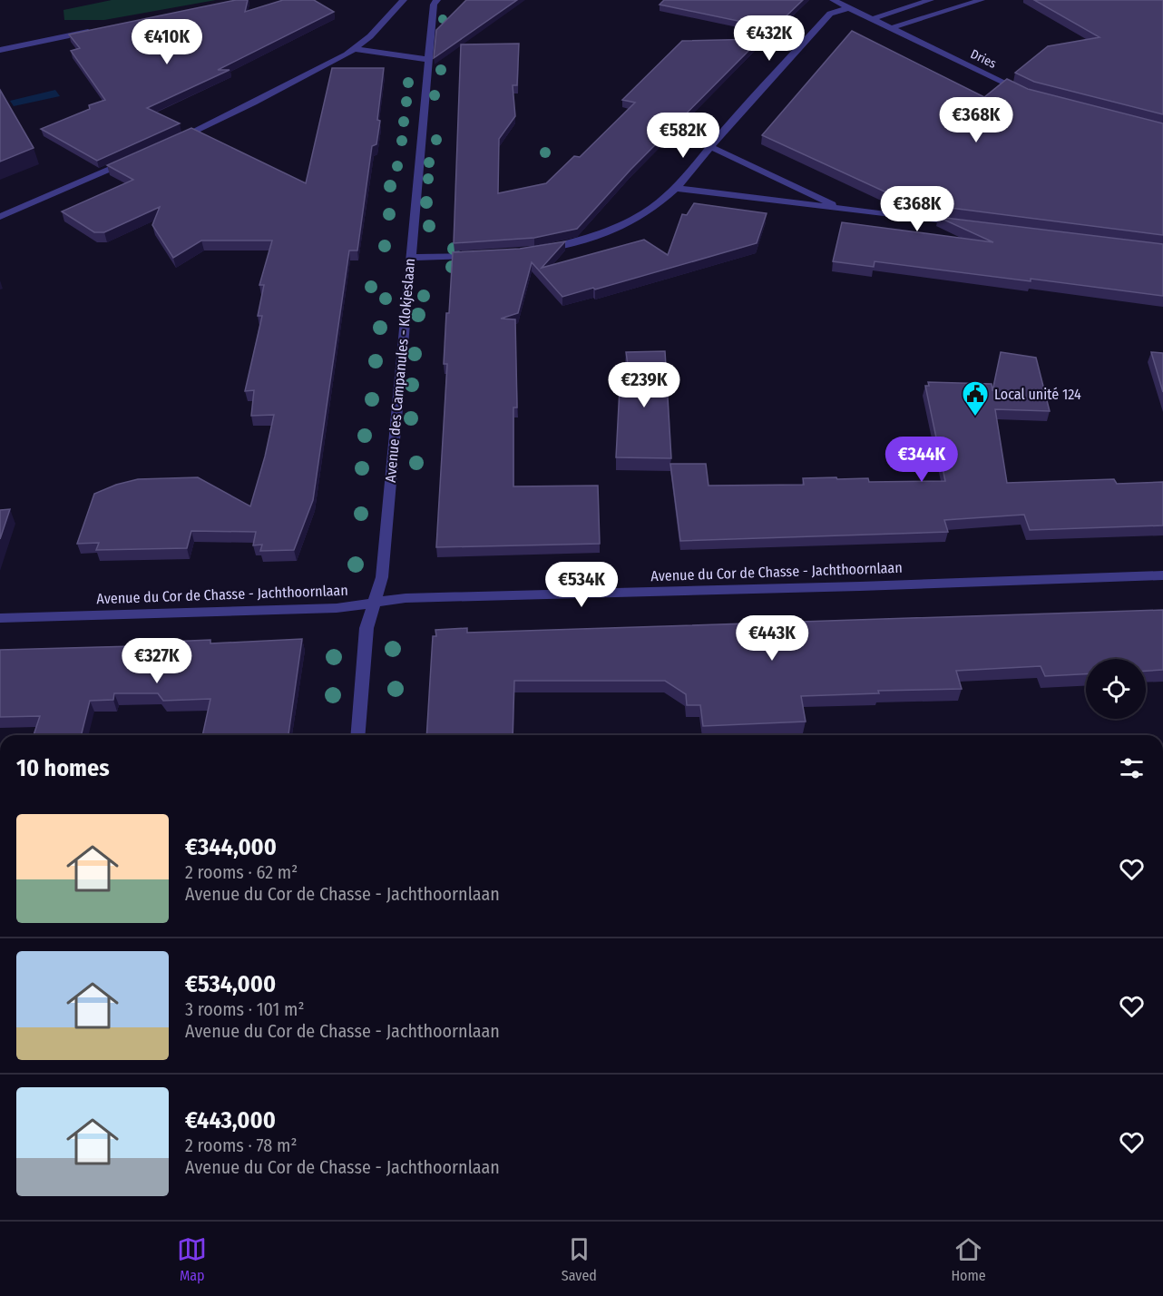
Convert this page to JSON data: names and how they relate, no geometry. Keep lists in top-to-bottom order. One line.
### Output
{"streets":{"street":["Dries","Avenue des Campanules - Klokjeslaan","Avenue du Cor de Chasse - Jachthoornlaan"]},"crossings":[["Avenue des Campanules - Klokjeslaan","Avenue du Cor de Chasse - Jachthoornlaan"]],"places":{"public building":["Local unité 124"]},"page":{"price":["€432K","€410K","€368K","€582K","€368K","€239K","€344K","€534K","€443K","€327K"],"heading":"10 homes","list":[{"name":"€344,000","note":"2 rooms · 62 m² · Avenue du Cor de Chasse - Jachthoornlaan"},{"name":"€534,000","note":"3 rooms · 101 m² · Avenue du Cor de Chasse - Jachthoornlaan"},{"name":"€443,000","note":"2 rooms · 78 m² · Avenue du Cor de Chasse - Jachthoornlaan"}],"tabs":["Map","Saved","Home"]}}
